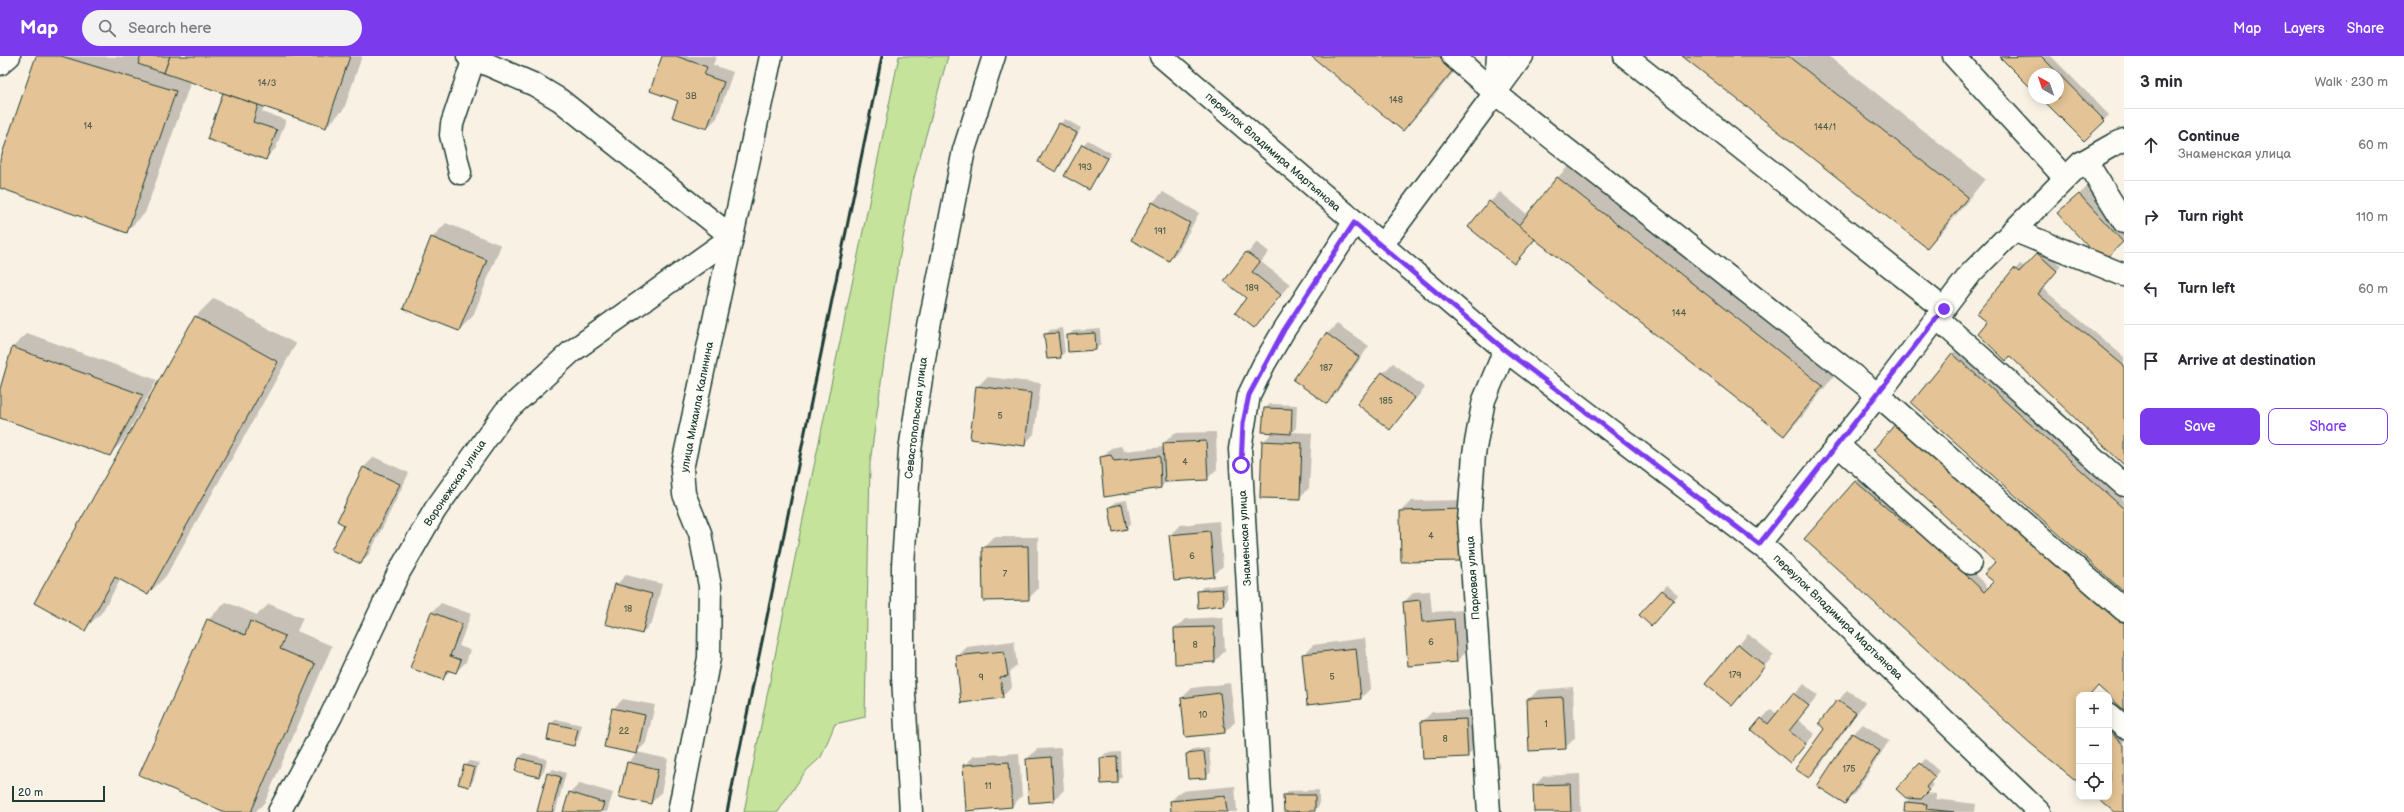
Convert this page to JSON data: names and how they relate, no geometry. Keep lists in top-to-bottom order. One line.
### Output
{"streets":{"street":["переулок Владимира Мартьянова","улица Михаила Калинина","Севастопольская улица","Воронежская улица","Знаменская улица","Парковая улица"]},"crossings":[["переулок Владимира Мартьянова","Знаменская улица"],["переулок Владимира Мартьянова","Парковая улица"],["улица Михаила Калинина","Воронежская улица"]],"house_numbers":["14/3","3В","148","14","144/1","193","191","189","144","187","185","5","4","4","6","7","18","6","8","179","9","5","10","1","22","8","175","11"],"scale_bar":"20 m","north":"top left","page":{"header":"Map","search":"Search here","nav":["Map","Layers","Share"],"heading":["3 min","Walk · 230 m"],"list":[["Continue","Знаменская улица","60 m"],["Turn right","110 m"],["Turn left","60 m"],"Arrive at destination"],"buttons":["Save","Share"],"map_buttons":["+","−"],"scale":"20 m"}}
